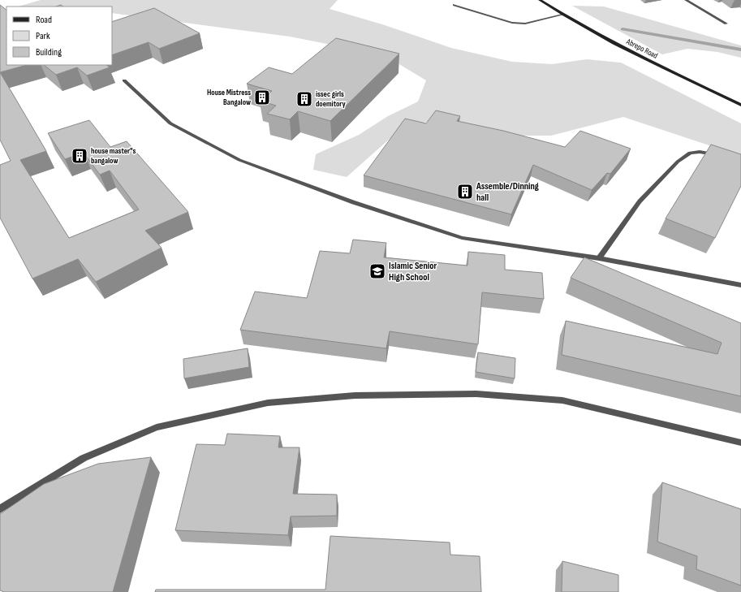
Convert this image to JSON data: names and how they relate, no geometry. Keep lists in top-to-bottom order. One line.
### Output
{"streets":{"main road":["Abrepo Road"]},"places":{"building":["House Mistress Bangalow","issec girls doemitory","house master\"s bangalow","Assemble/Dinning hall"],"school or university":["Islamic Senior High School"]},"legend":["Road","Park","Building"]}
